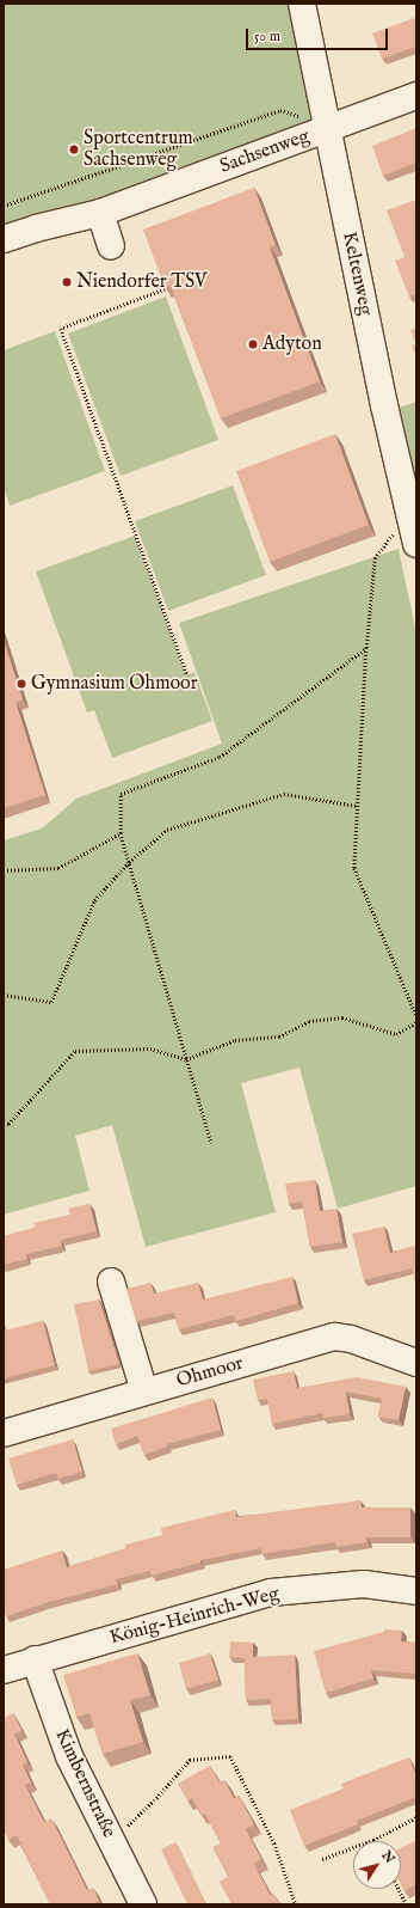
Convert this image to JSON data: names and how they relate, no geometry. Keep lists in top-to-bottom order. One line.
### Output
{"streets":{"street":["Sachsenweg","Keltenweg","Ohmoor","König-Heinrich-Weg","Kimbernstraße"]},"crossings":[["Sachsenweg","Keltenweg"],["König-Heinrich-Weg","Kimbernstraße"]],"places":["Sportcentrum Sachsenweg","Niendorfer TSV","Adyton","Gymnasium Ohmoor"],"scale_bar":"50 m","north":"top right"}
